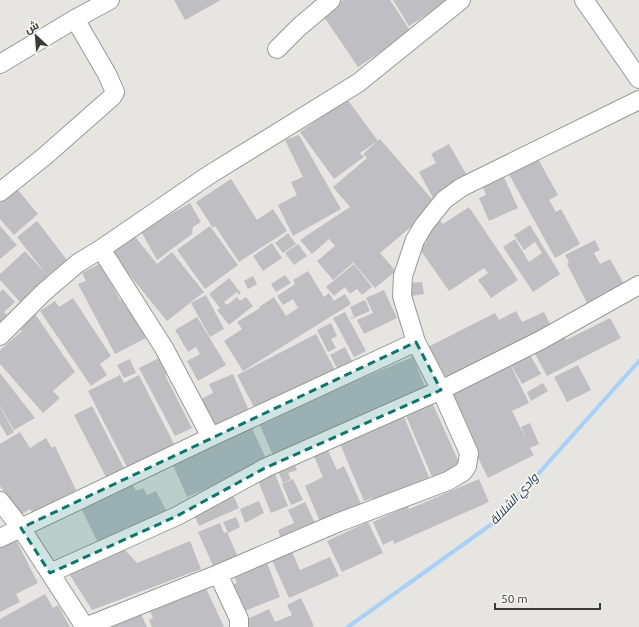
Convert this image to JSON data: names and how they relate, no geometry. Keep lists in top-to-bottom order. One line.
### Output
{"water":["وادي الشلالة"],"scale_bar":"50 m","north":"top left"}
